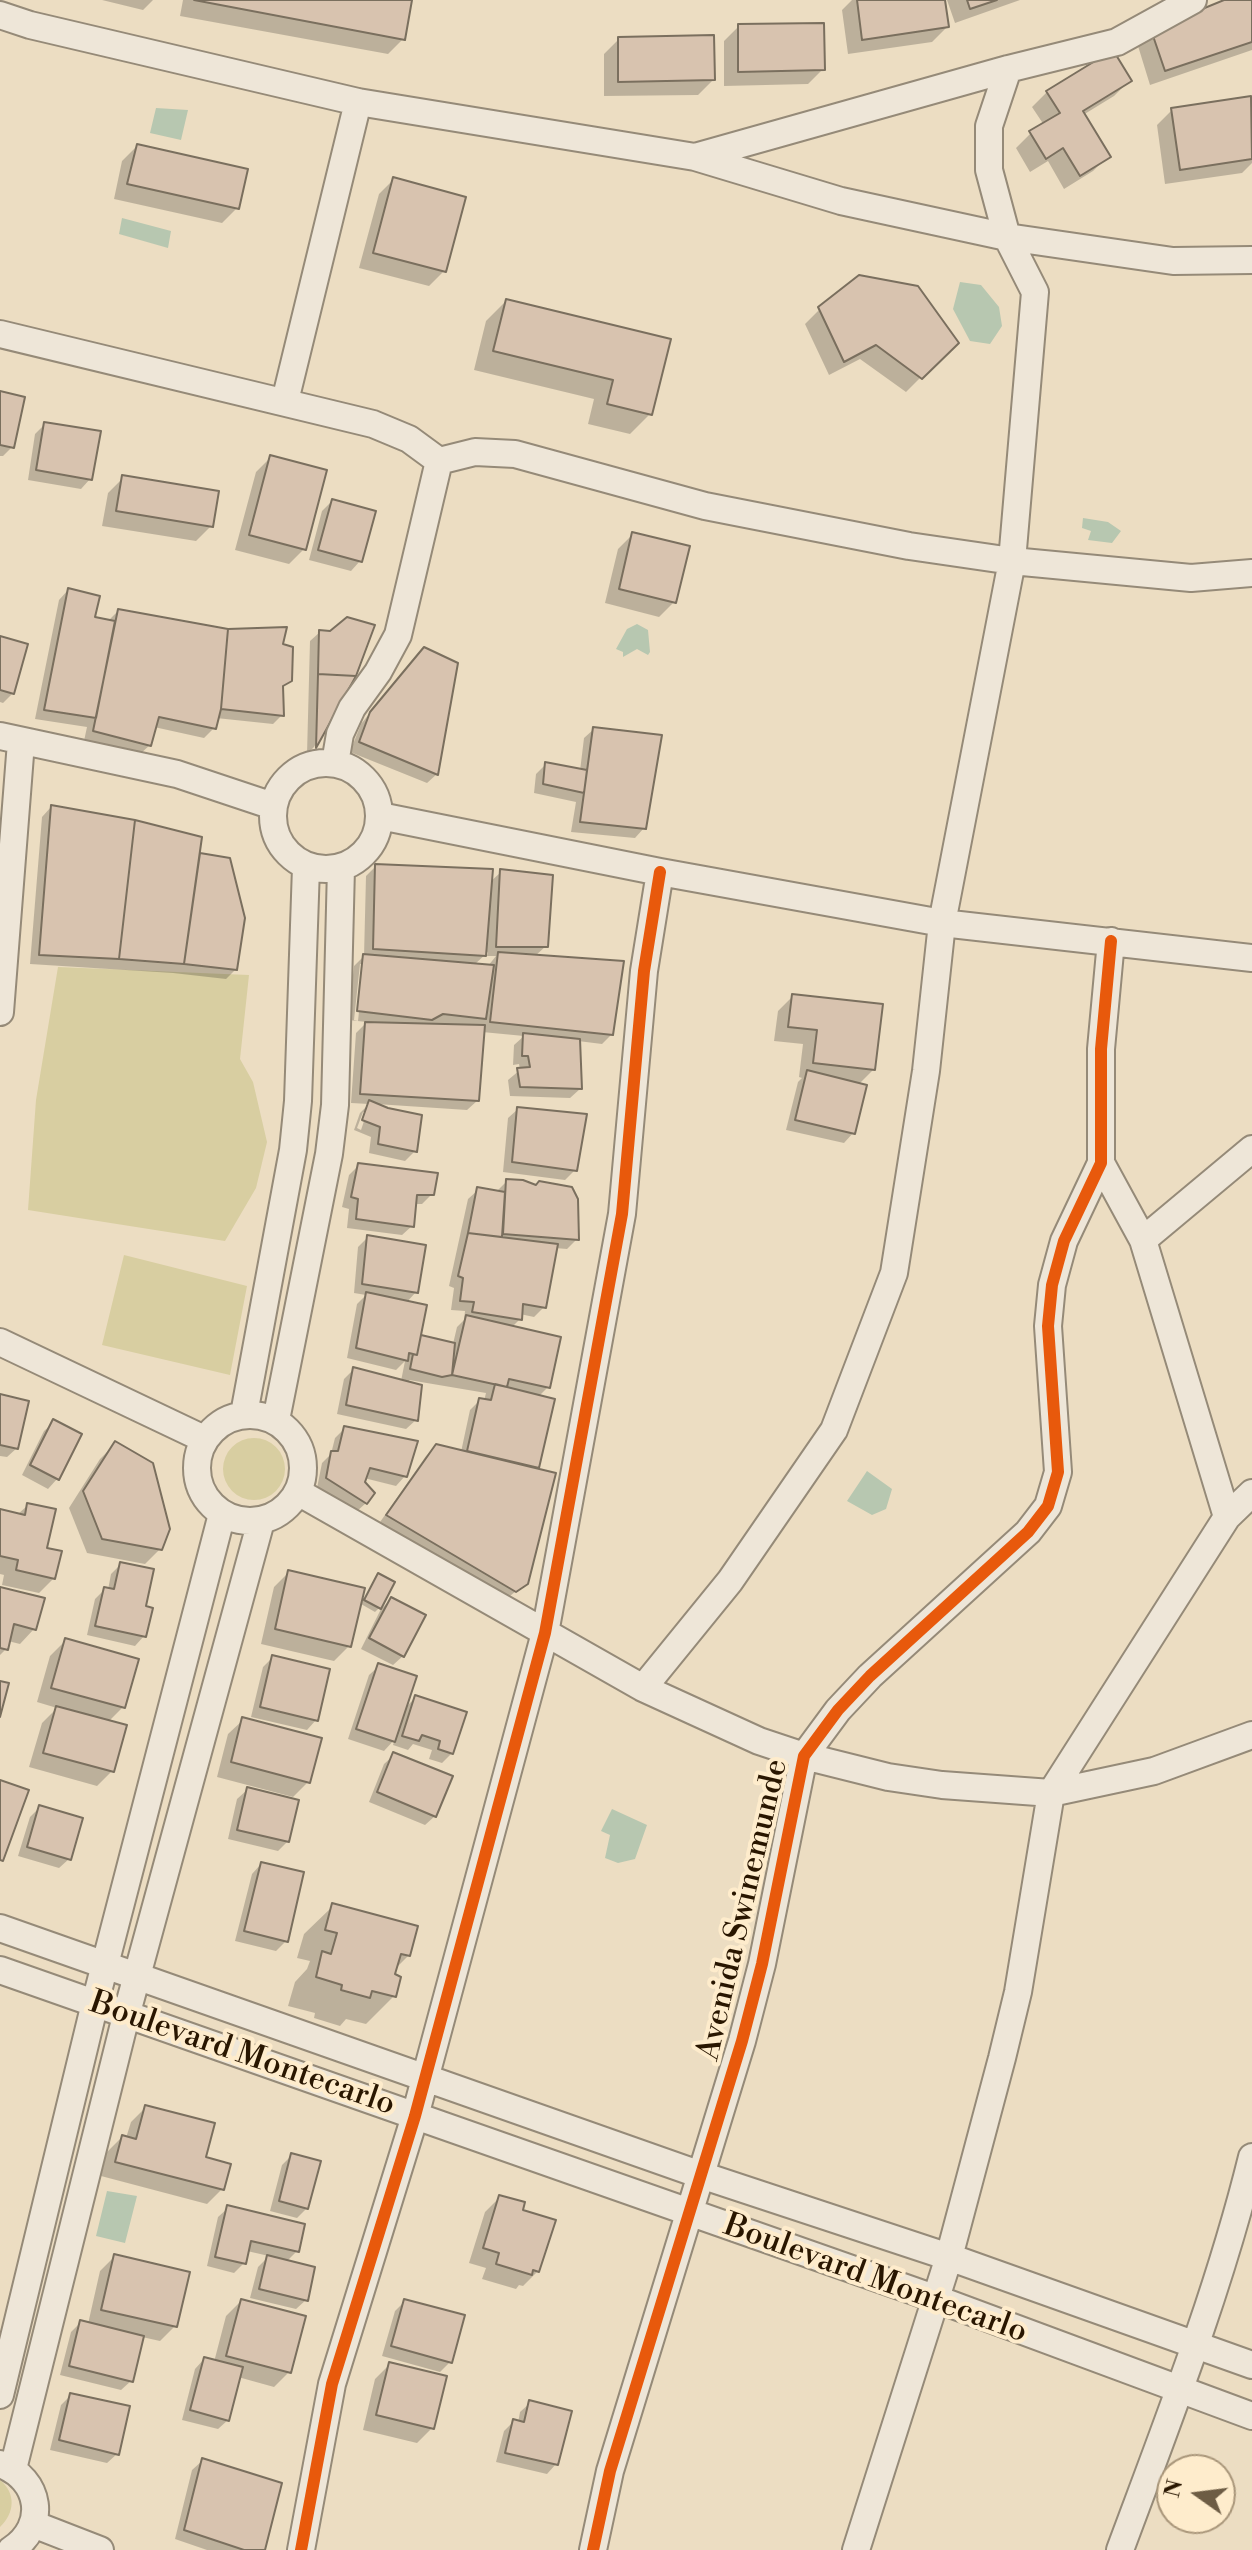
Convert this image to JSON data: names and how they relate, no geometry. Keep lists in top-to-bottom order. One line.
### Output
{"streets":{"street":["Avenida Swinemunde","Boulevard Montecarlo"]},"crossings":[["Avenida Swinemunde","Boulevard Montecarlo"]],"north":"left"}
